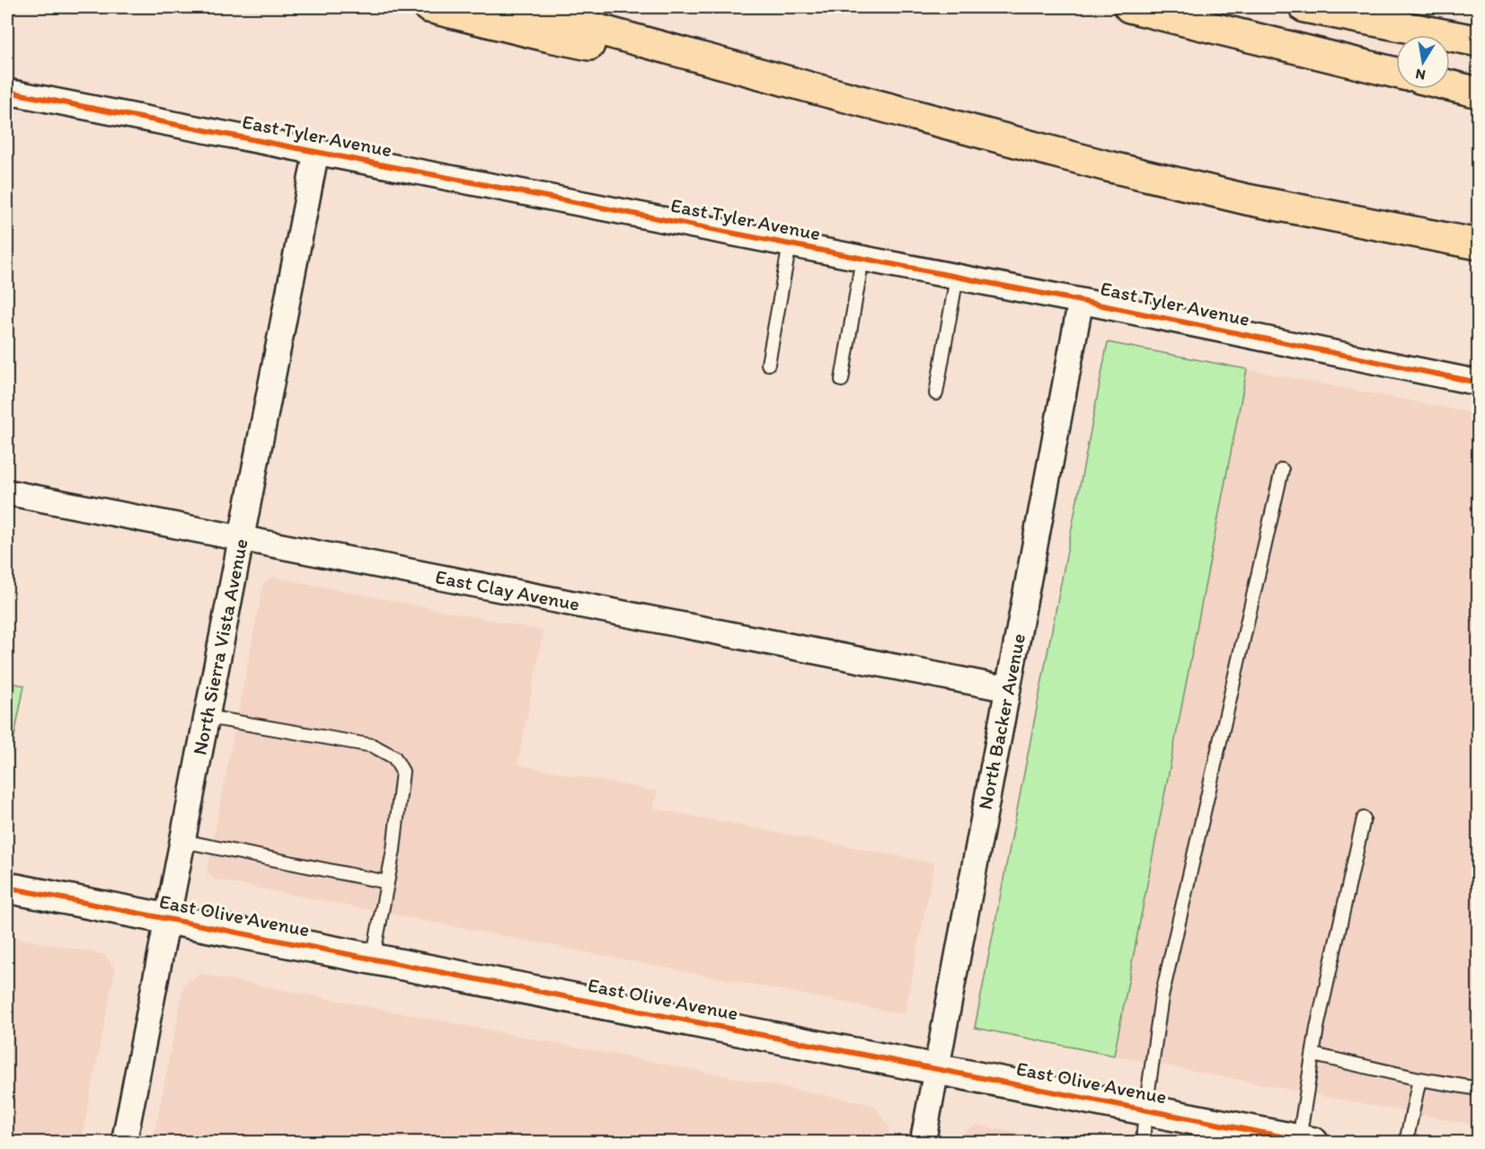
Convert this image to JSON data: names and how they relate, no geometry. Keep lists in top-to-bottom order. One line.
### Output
{"streets":{"main road":["East Olive Avenue"],"street":["East Tyler Avenue","East Clay Avenue","North Sierra Vista Avenue","North Backer Avenue"]},"crossings":[["East Tyler Avenue","North Sierra Vista Avenue"],["East Tyler Avenue","North Backer Avenue"],["East Clay Avenue","North Sierra Vista Avenue"],["East Clay Avenue","North Backer Avenue"],["North Sierra Vista Avenue","East Olive Avenue"],["North Backer Avenue","East Olive Avenue"]],"north":"bottom"}
